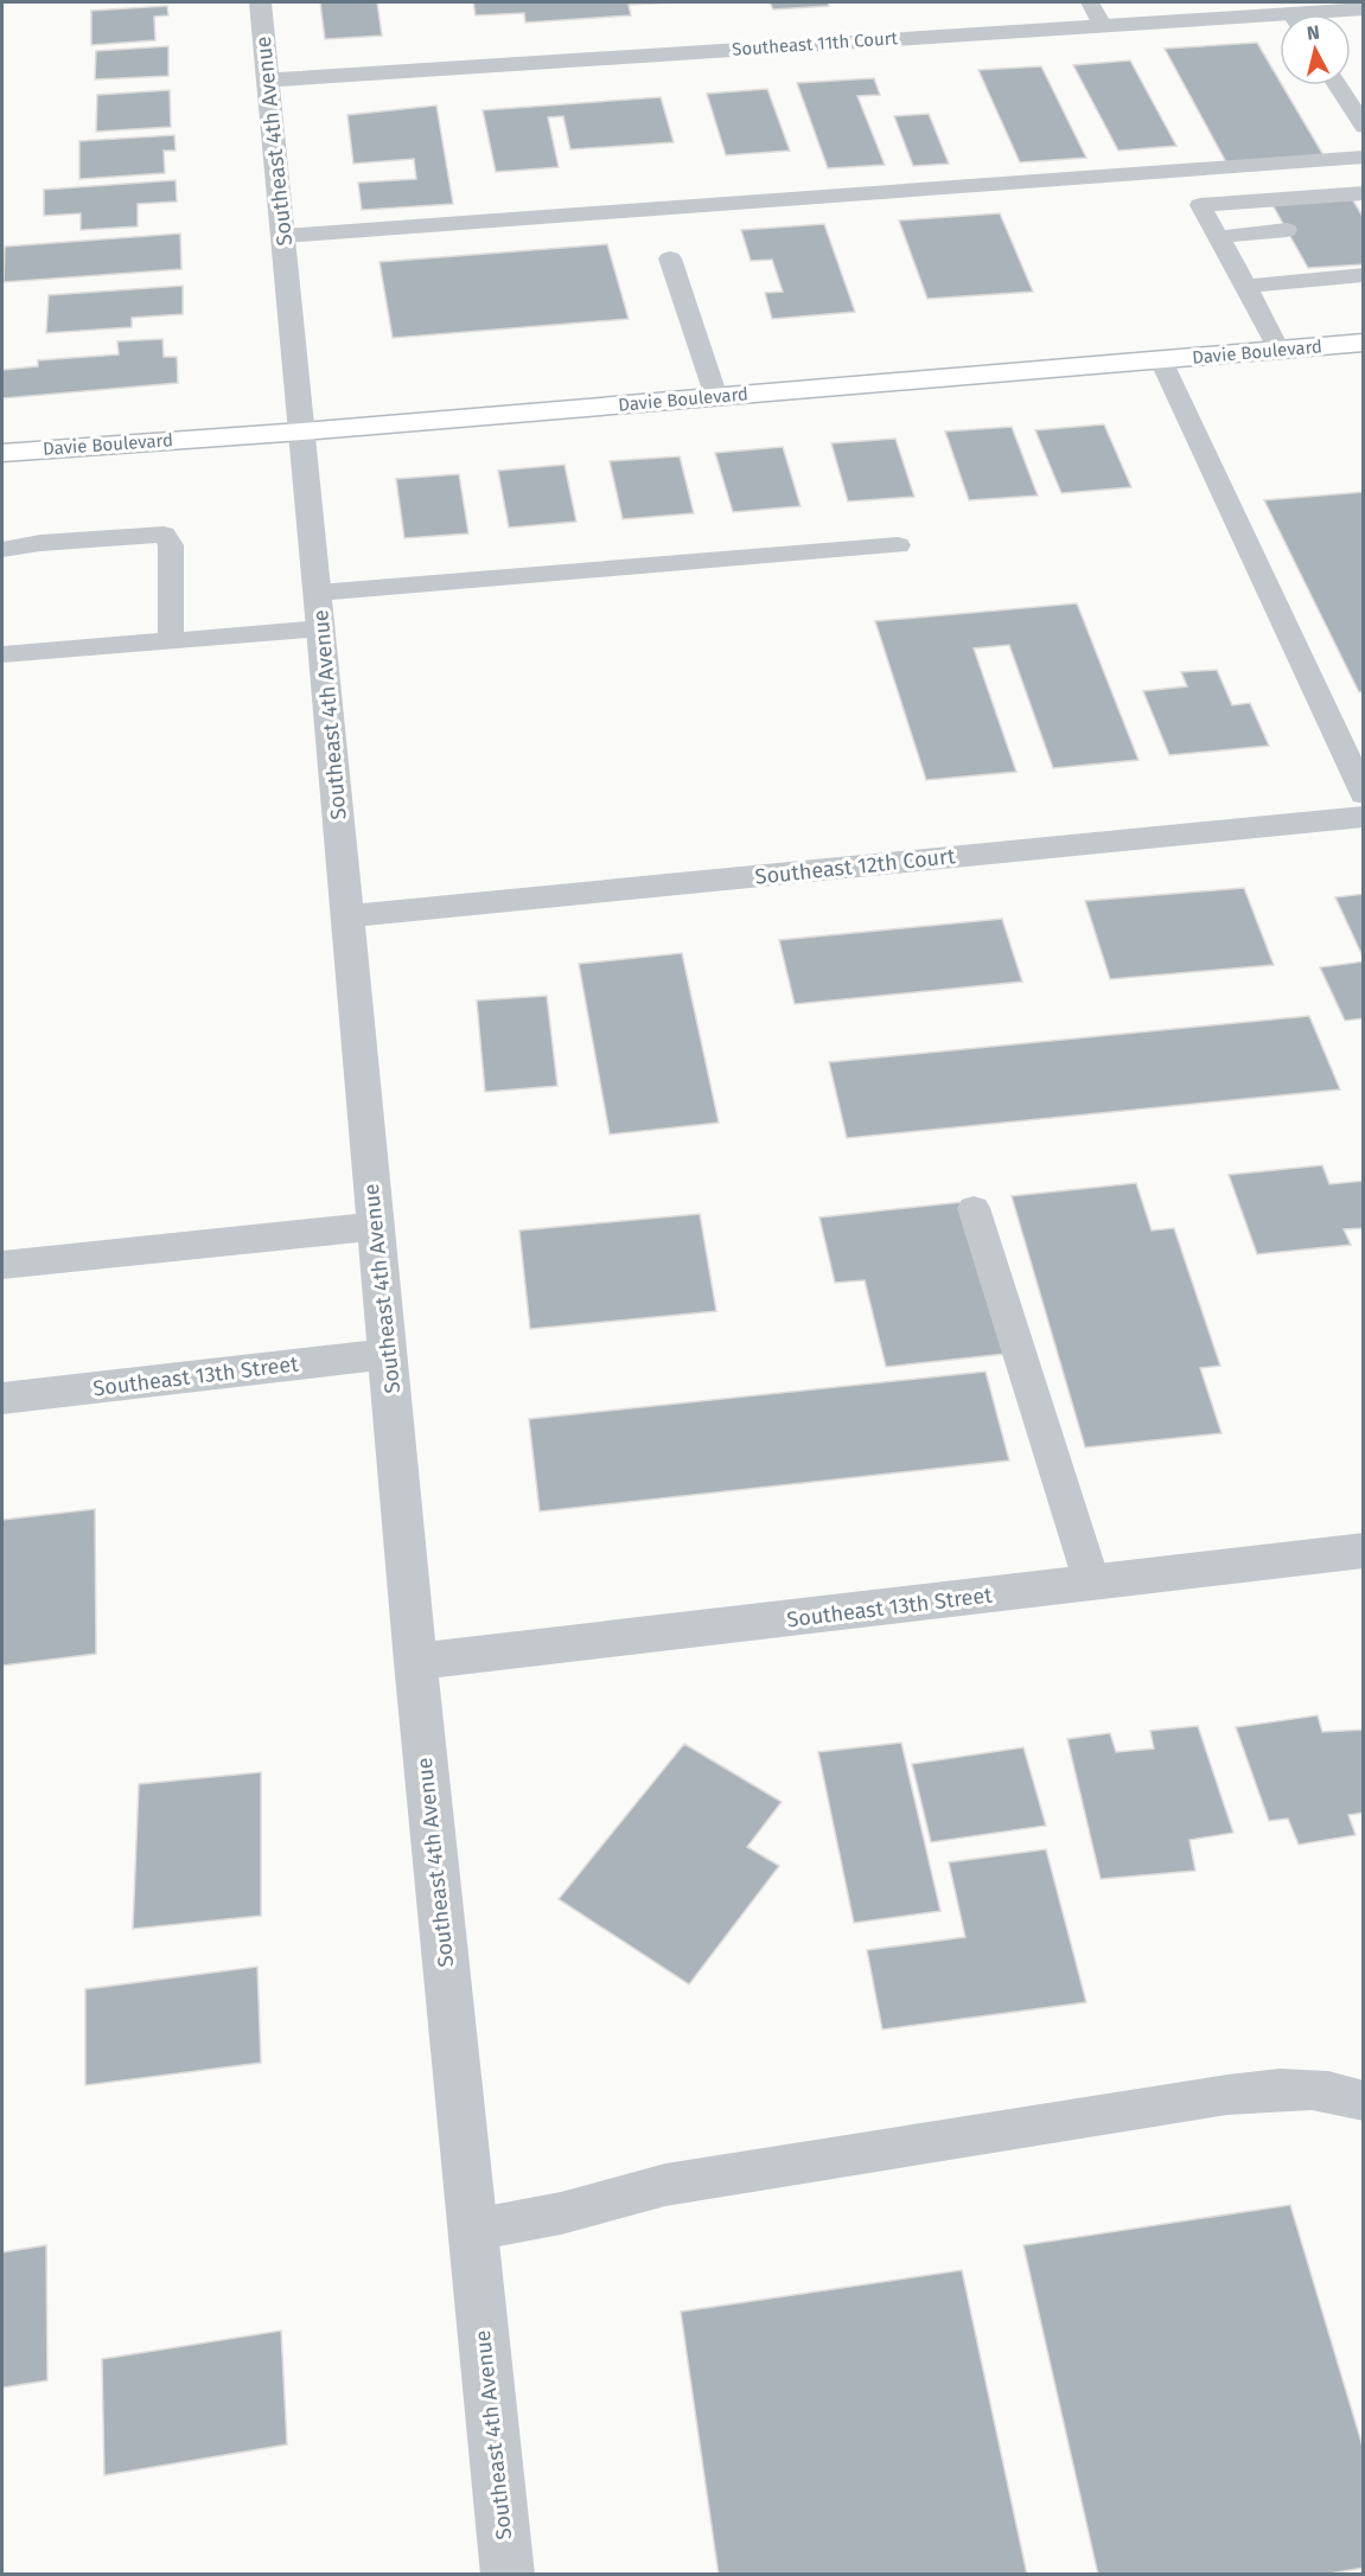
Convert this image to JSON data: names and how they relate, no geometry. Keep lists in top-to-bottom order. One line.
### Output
{"streets":{"main road":["Davie Boulevard"],"street":["Southeast 11th Court","Southeast 4th Avenue","Southeast 12th Court","Southeast 13th Street"]},"crossings":[["Southeast 11th Court","Southeast 4th Avenue"],["Southeast 4th Avenue","Davie Boulevard"],["Southeast 4th Avenue","Southeast 12th Court"],["Southeast 4th Avenue","Southeast 13th Street"]],"north":"top"}
